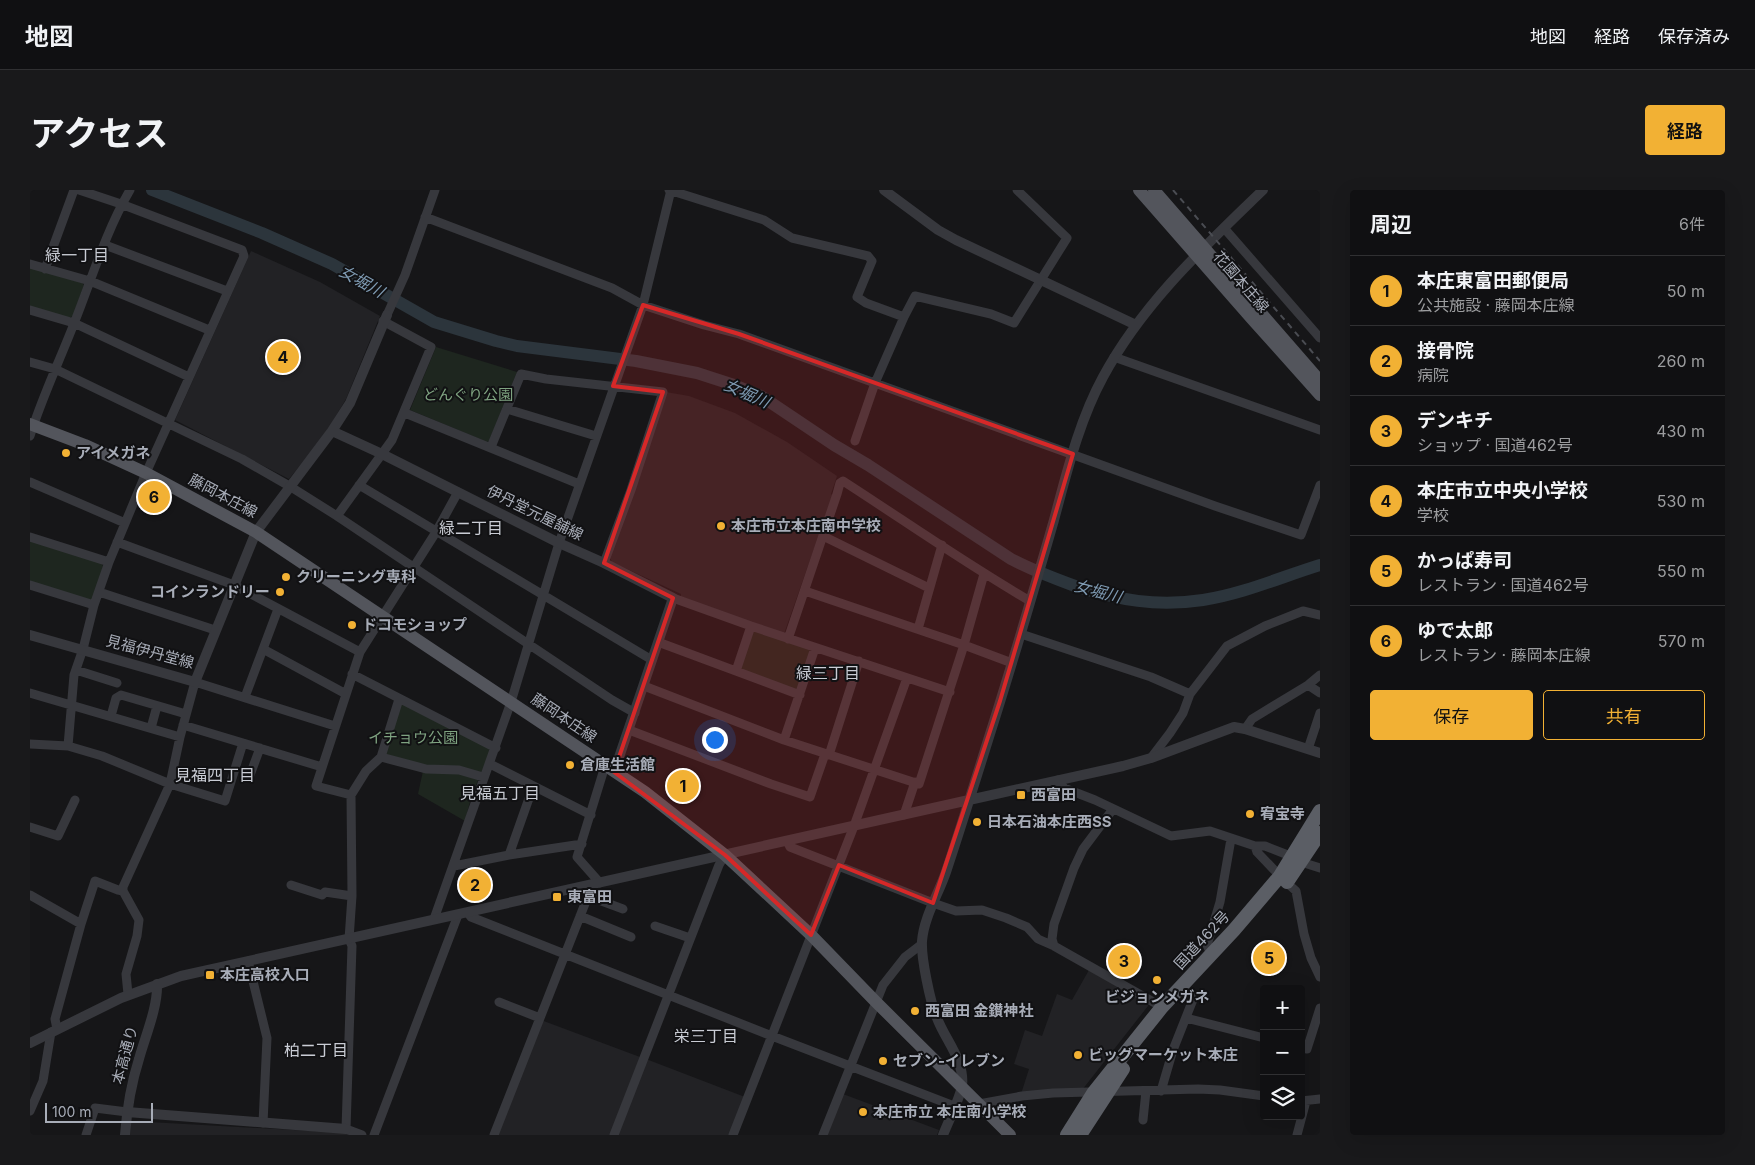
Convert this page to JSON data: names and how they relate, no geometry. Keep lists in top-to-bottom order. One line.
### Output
{"streets":{"highway":["国道462号"],"main road":["花園本庄線","藤岡本庄線"],"street":["伊丹堂元屋舗線","見福伊丹堂線","本高通り"]},"crossings":[["藤岡本庄線","見福伊丹堂線"]],"districts":["緑一丁目","緑二丁目","緑三丁目","見福四丁目","見福五丁目","栄三丁目","柏二丁目"],"water":["女堀川"],"parks":["どんぐり公園","イチョウ公園"],"places":{"other":["アイメガネ","本庄市立本庄南中学校","クリーニング専科","コインランドリー","ドコモショップ","倉庫生活館","宥宝寺","日本石油本庄西SS","ビジョンメガネ","西富田 金鑚神社","ビッグマーケット本庄","セブン-イレブン","本庄市立 本庄南小学校"],"transit":["西富田","東富田","本庄高校入口"]},"scale_bar":"100 m","page":{"header":"地図","nav":["地図","経路","保存済み"],"title":"アクセス","buttons":["経路",["保存","共有"]],"heading":["周辺","6件"],"list":[{"mark":"1","name":"本庄東富田郵便局","note":"公共施設 · 藤岡本庄線","value":"50 m"},{"mark":"2","name":"接骨院","note":"病院","value":"260 m"},{"mark":"3","name":"デンキチ","note":"ショップ · 国道462号","value":"430 m"},{"mark":"4","name":"本庄市立中央小学校","note":"学校","value":"530 m"},{"mark":"5","name":"かっぱ寿司","note":"レストラン · 国道462号","value":"550 m"},{"mark":"6","name":"ゆで太郎","note":"レストラン · 藤岡本庄線","value":"570 m"}],"pins":["4","6","1","2","5","3"],"map_buttons":["+","−"],"scale":"100 m"}}
